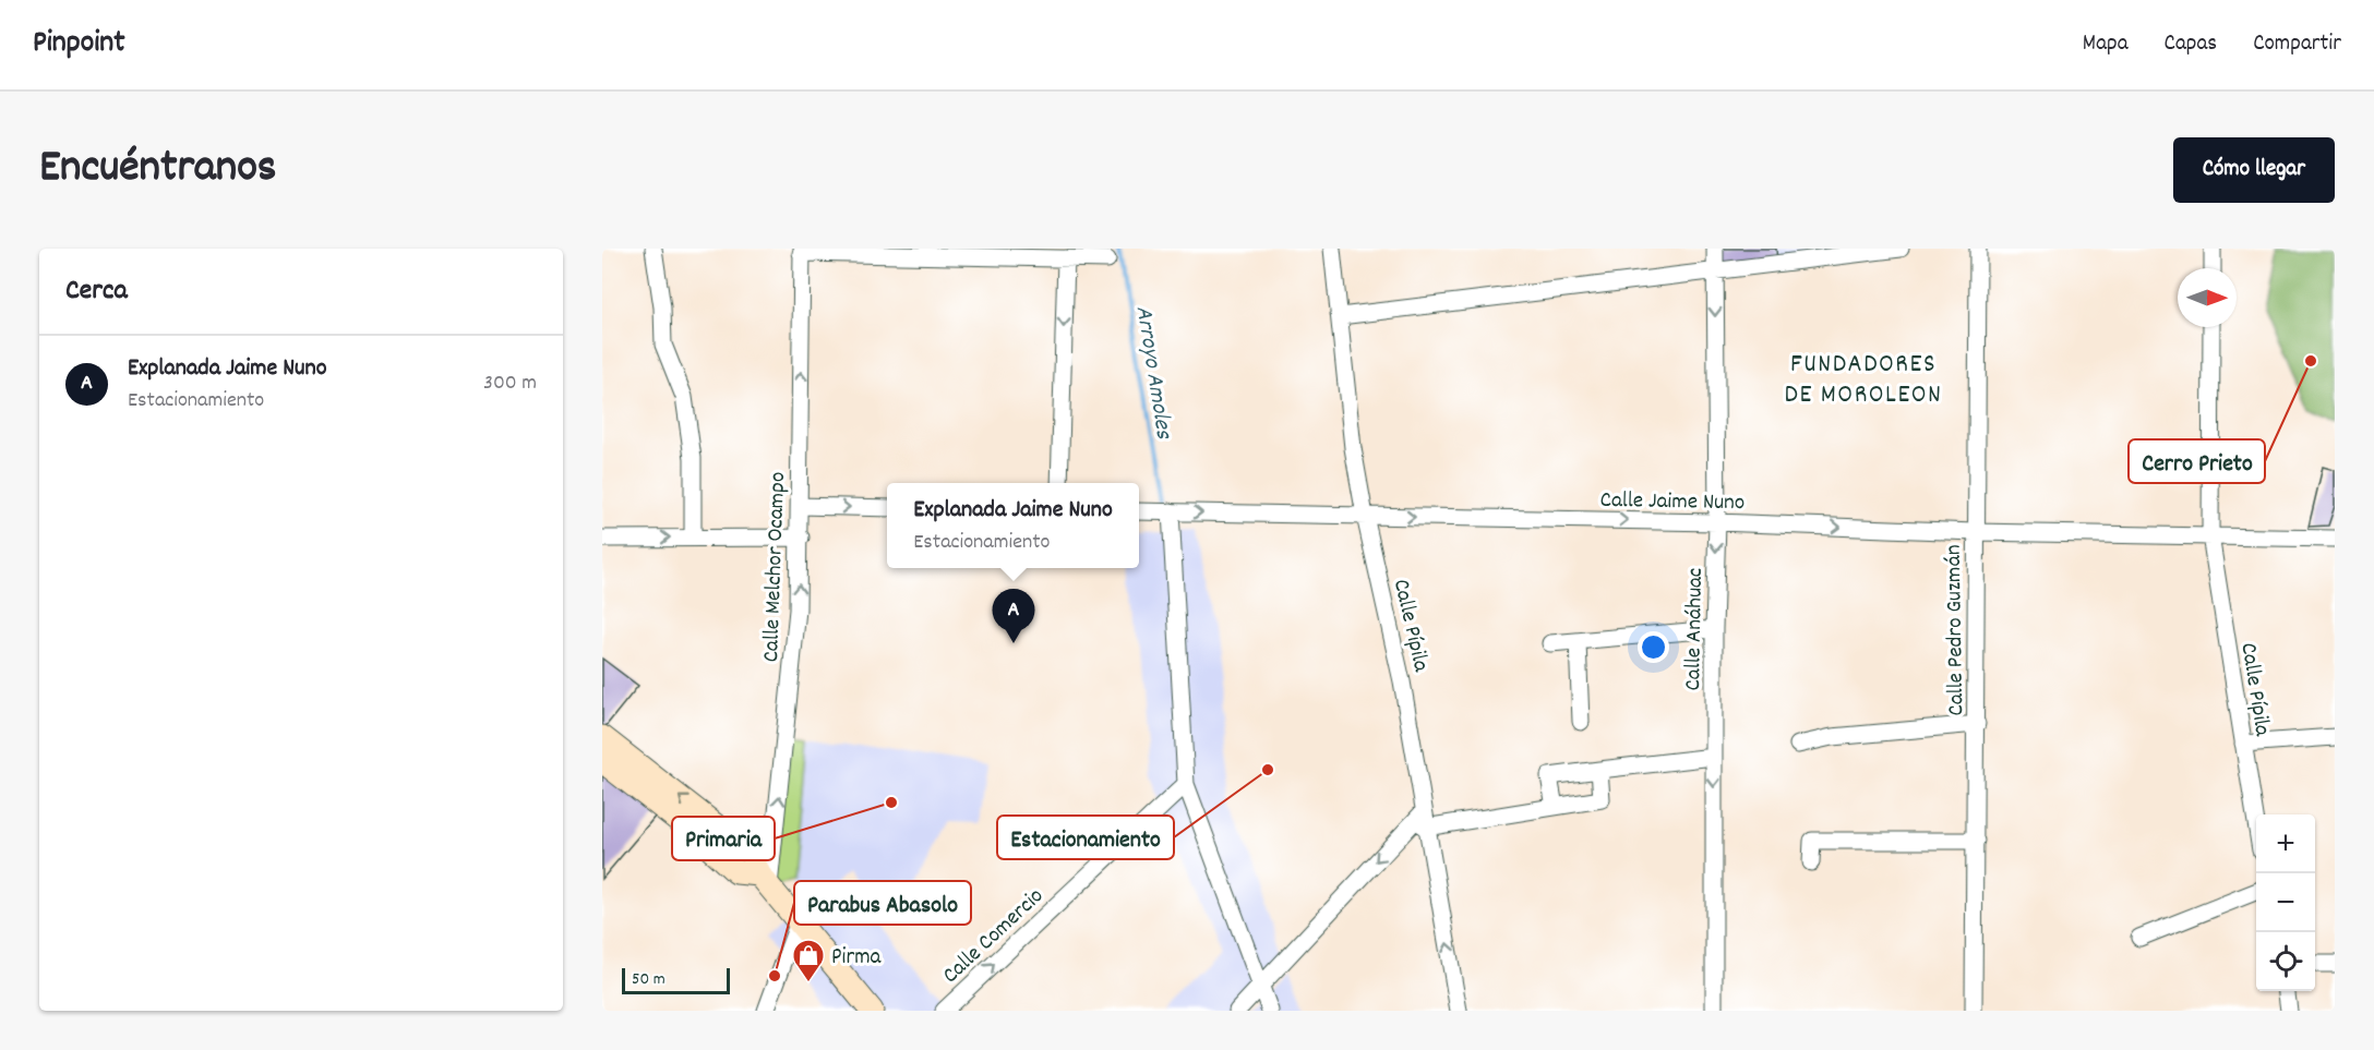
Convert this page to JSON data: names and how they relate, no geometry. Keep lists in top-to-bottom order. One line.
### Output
{"streets":{"street":["Calle Jaime Nuno","Calle Melchor Ocampo","Calle Pípila","Calle Anáhuac","Calle Pedro Guzmán","Calle Comercio"]},"crossings":[["Calle Jaime Nuno","Calle Pípila"],["Calle Jaime Nuno","Calle Anáhuac"],["Calle Jaime Nuno","Calle Pedro Guzmán"]],"one_way":["Calle Jaime Nuno","Calle Anáhuac","Calle Comercio"],"districts":["FUNDADORES DE MOROLEON"],"water":["Arroyo Amoles"],"places":{"other":["Cerro Prieto","Estacionamiento","Primaria","Parabus Abasolo"],"shop":["Pirma"]},"scale_bar":"50 m","north":"right","page":{"header":"Pinpoint","nav":["Mapa","Capas","Compartir"],"title":"Encuéntranos","buttons":"Cómo llegar","heading":"Cerca","list":[{"mark":"A","name":"Explanada Jaime Nuno","note":"Estacionamiento","value":"300 m"}],"popup":["Explanada Jaime Nuno","Estacionamiento"],"pins":"A","map_buttons":["+","−"],"scale":"50 m"}}
